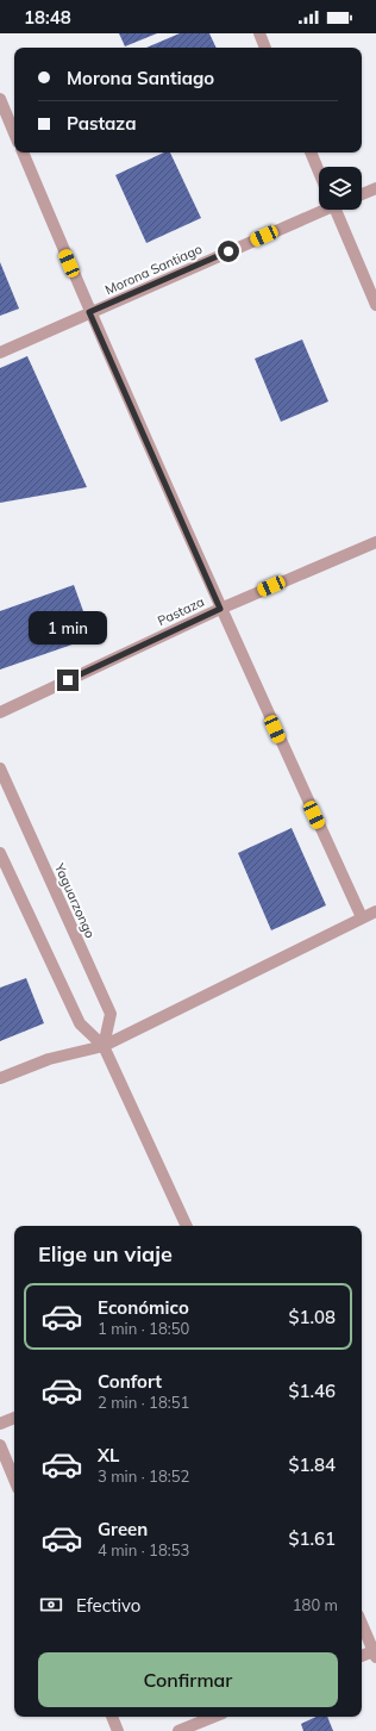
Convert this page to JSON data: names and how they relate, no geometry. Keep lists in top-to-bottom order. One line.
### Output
{"streets":{"street":["Morona Santiago","Pastaza","Yaguarzongo"]},"page":{"status":"18:48","banner":["Morona Santiago","Pastaza"],"bubble":"1 min","heading":"Elige un viaje","list":[{"name":"Económico","note":"1 min · 18:50","value":"$1.08"},{"name":"Confort","note":"2 min · 18:51","value":"$1.46"},{"name":"XL","note":"3 min · 18:52","value":"$1.84"},{"name":"Green","note":"4 min · 18:53","value":"$1.61"}],"pay":["Efectivo","180 m"],"buttons":"Confirmar"}}
